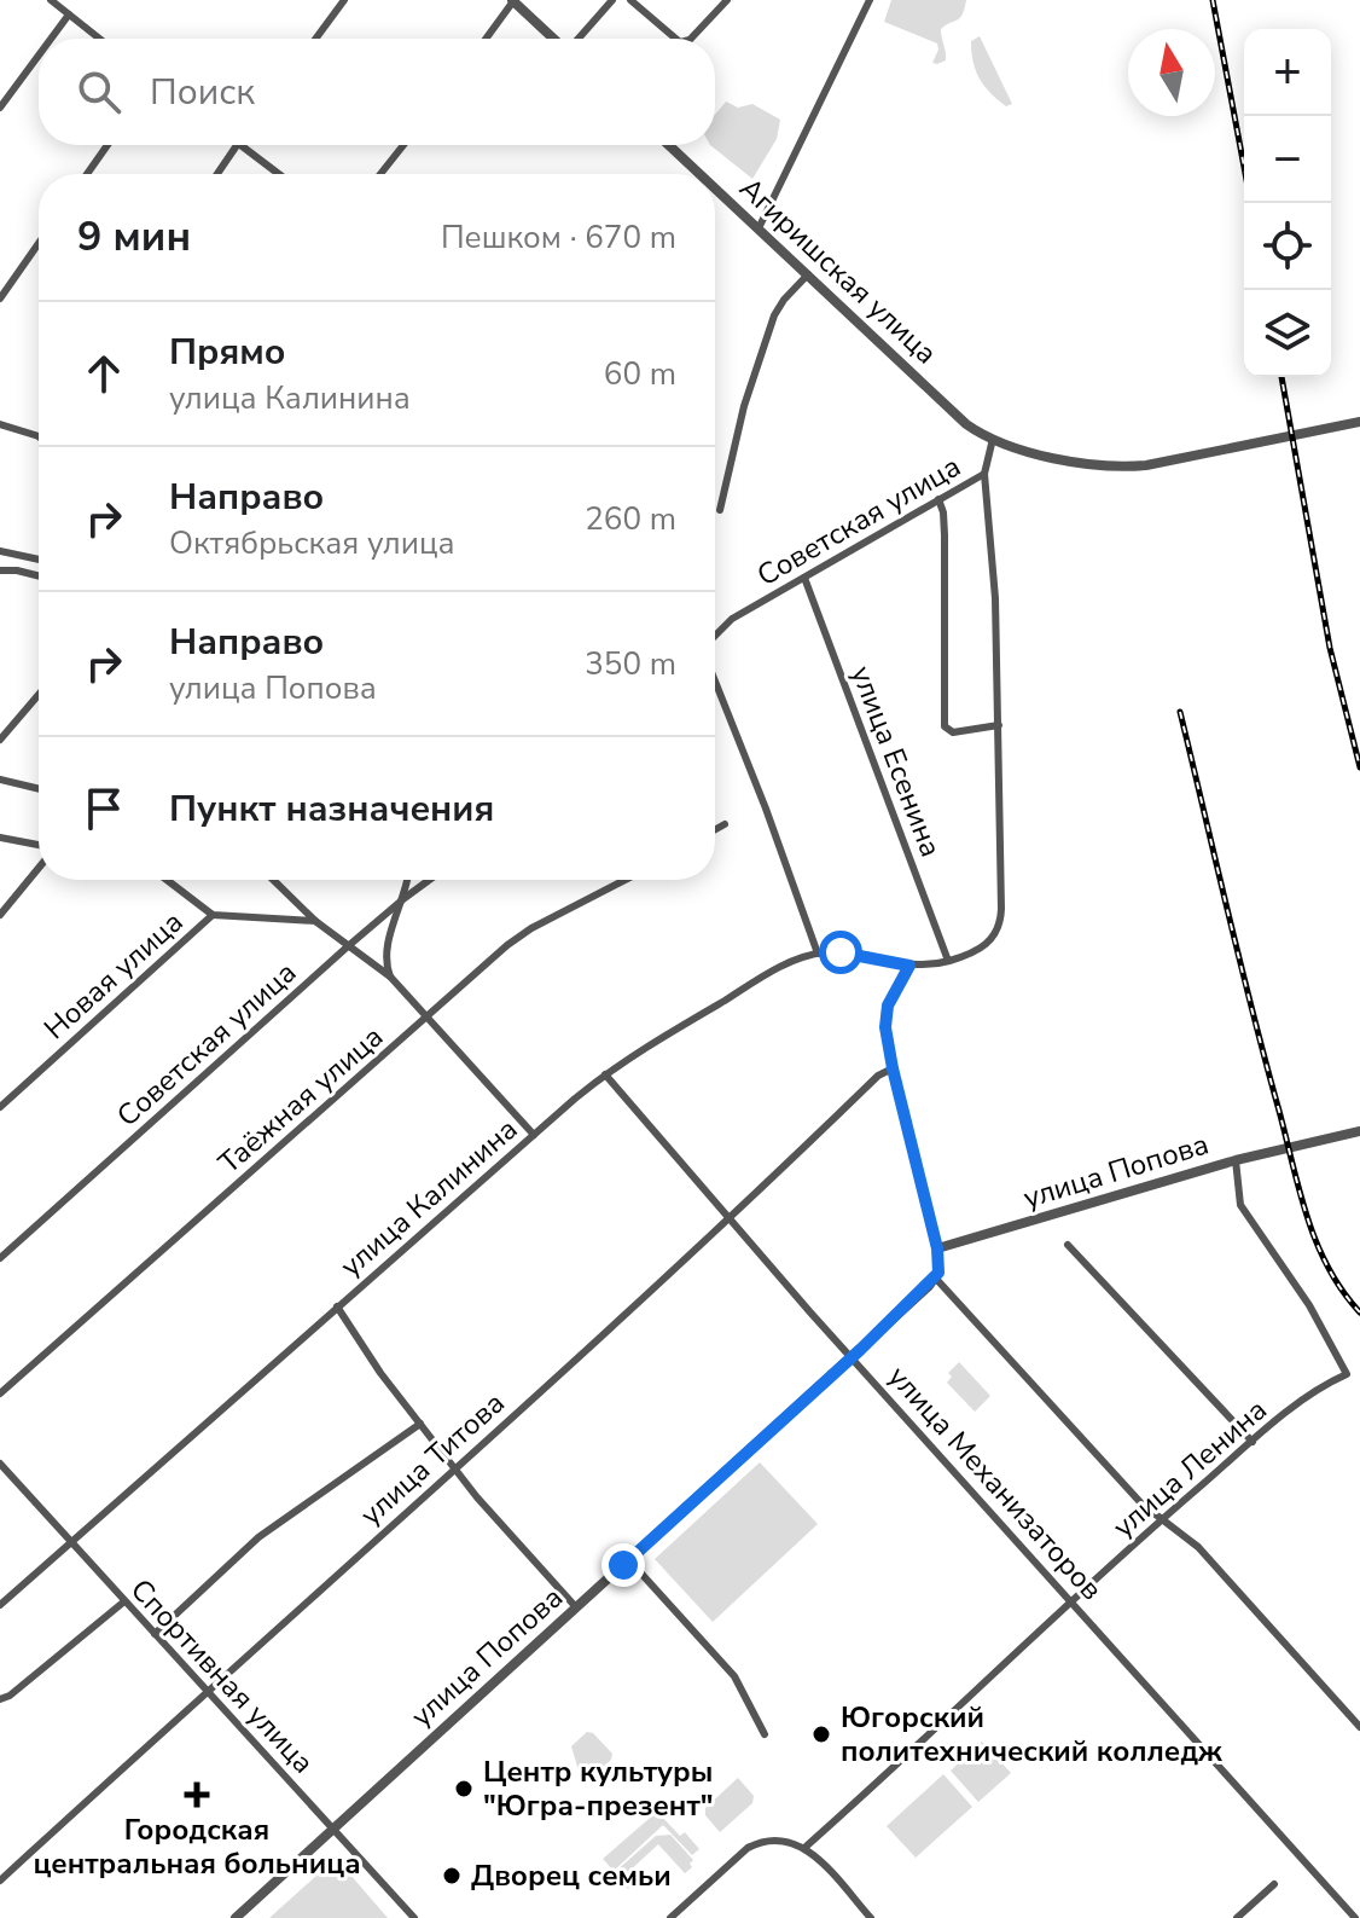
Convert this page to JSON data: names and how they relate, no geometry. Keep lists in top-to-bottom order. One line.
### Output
{"streets":{"street":["Агиришская улица","Советская улица","улица Есенина","Новая улица","Таёжная улица","улица Попова","улица Калинина","улица Титова","улица Ленина","улица Механизаторов","Спортивная улица"]},"crossings":[["Агиришская улица","улица Калинина"],["Советская улица","улица Есенина"],["Советская улица","улица Калинина"],["улица Есенина","улица Калинина"],["улица Попова","улица Ленина"],["улица Попова","улица Механизаторов"],["улица Попова","Спортивная улица"],["улица Калинина","улица Механизаторов"],["улица Калинина","Спортивная улица"],["улица Титова","улица Механизаторов"],["улица Титова","Спортивная улица"],["улица Ленина","улица Механизаторов"]],"places":{"other":["Югорский политехнический колледж","Центр культуры \"Югра-презент\"","Дворец семьи"],"health":["Городская центральная больница"]},"north":"top","page":{"map_buttons":["+","−"],"search":"Поиск","heading":["9 мин","Пешком · 670 m"],"list":[["Прямо","улица Калинина","60 m"],["Направо","Октябрьская улица","260 m"],["Направо","улица Попова","350 m"],"Пункт назначения"]}}
